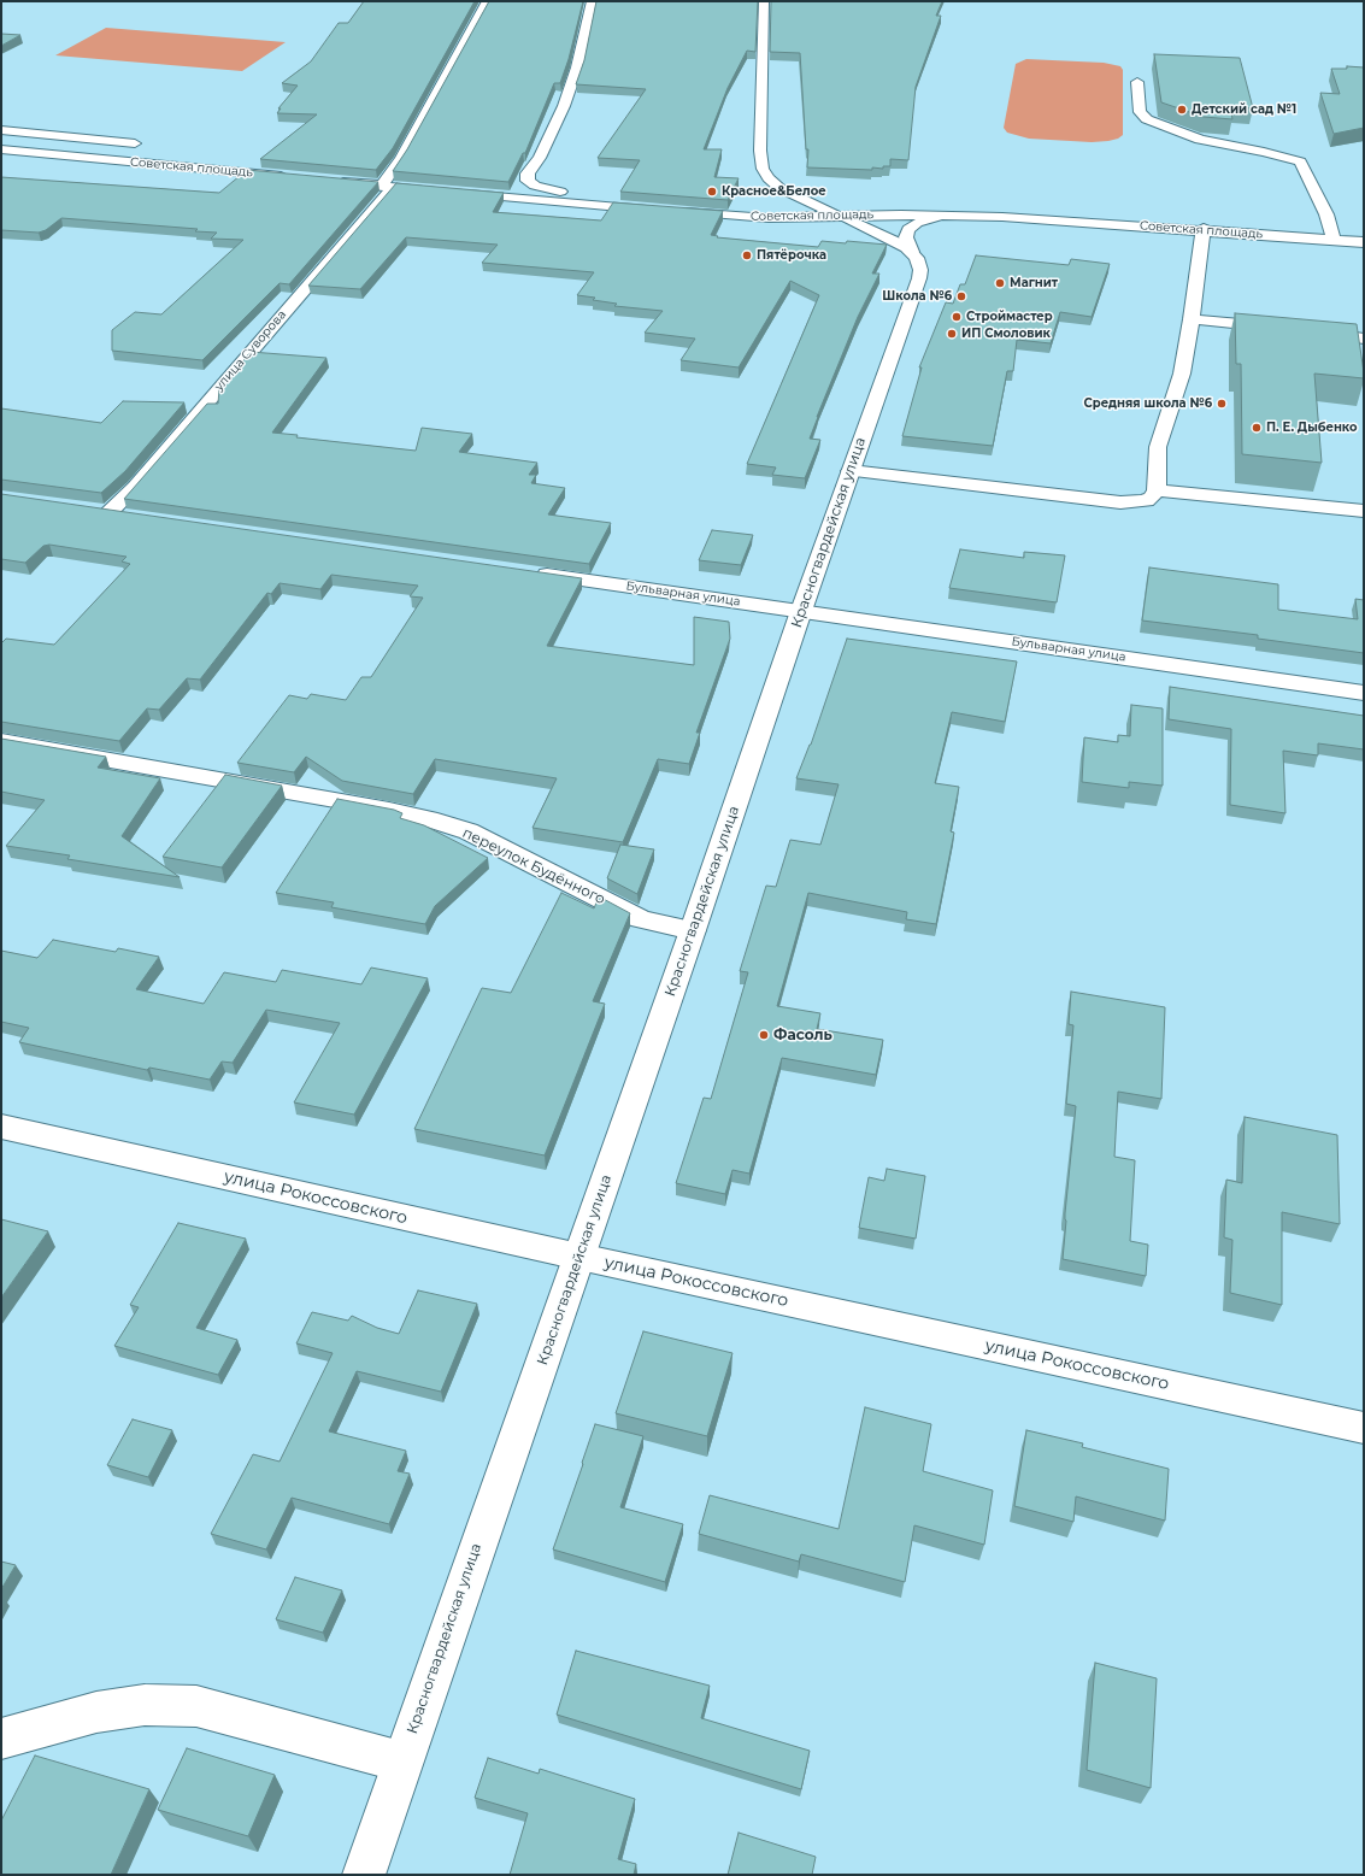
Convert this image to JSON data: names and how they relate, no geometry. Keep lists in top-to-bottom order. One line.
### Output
{"streets":{"street":["Советская площадь","улица Суворова","Красногвардейская улица","Бульварная улица","переулок Будённого","улица Рокоссовского"]},"crossings":[["Советская площадь","Красногвардейская улица"],["Красногвардейская улица","Бульварная улица"],["Красногвардейская улица","переулок Будённого"],["Красногвардейская улица","улица Рокоссовского"]],"places":["Детский сад №1","Красное&Белое","Пятёрочка","Магнит","Школа №6","Строймастер","ИП Смоловик","Средняя школа №6","П. Е. Дыбенко","Фасоль"]}
